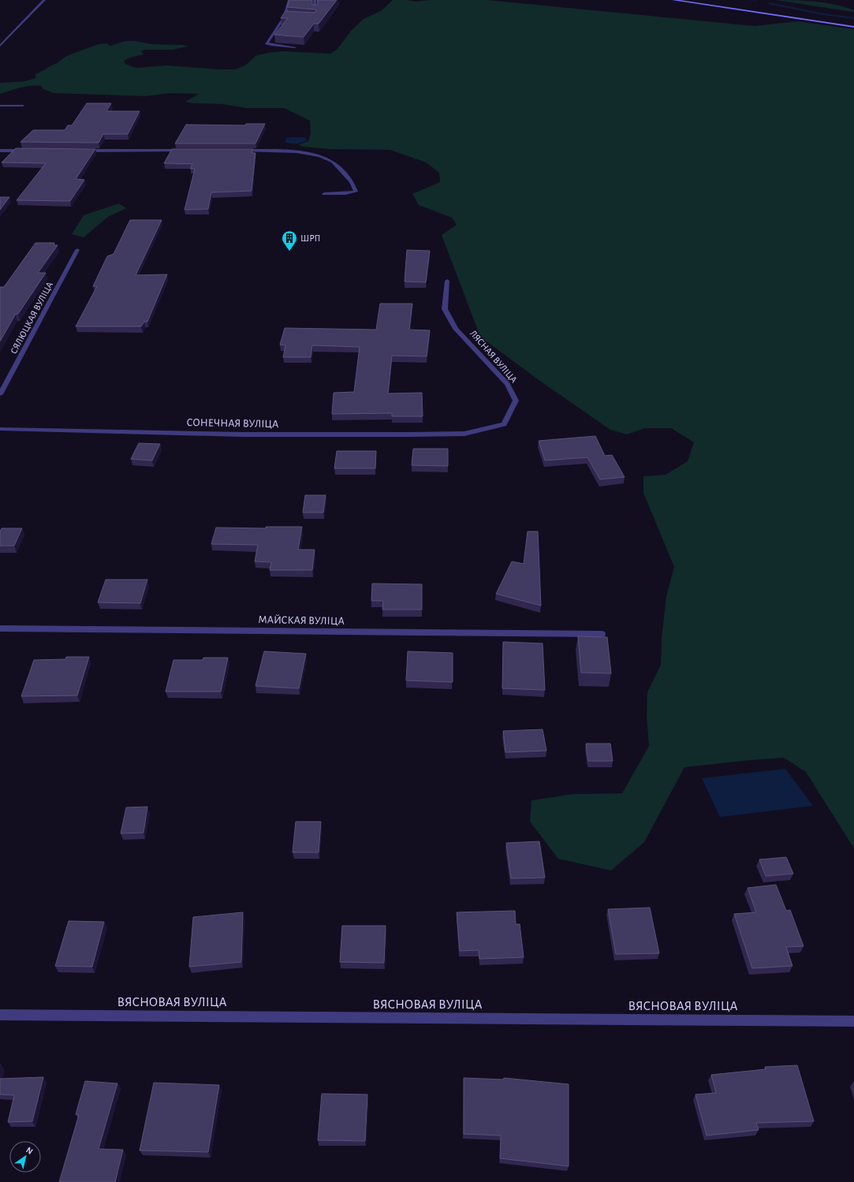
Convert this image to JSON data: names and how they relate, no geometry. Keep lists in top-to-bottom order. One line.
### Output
{"streets":{"street":["СЯЛЮЦКАЯ ВУЛІЦА","ЛЯСНАЯ ВУЛІЦА","СОНЕЧНАЯ ВУЛІЦА","МАЙСКАЯ ВУЛІЦА","ВЯСНОВАЯ ВУЛІЦА"]},"crossings":[["ЛЯСНАЯ ВУЛІЦА","СОНЕЧНАЯ ВУЛІЦА"]],"places":{"building":["ШРП"]},"north":"top right"}
